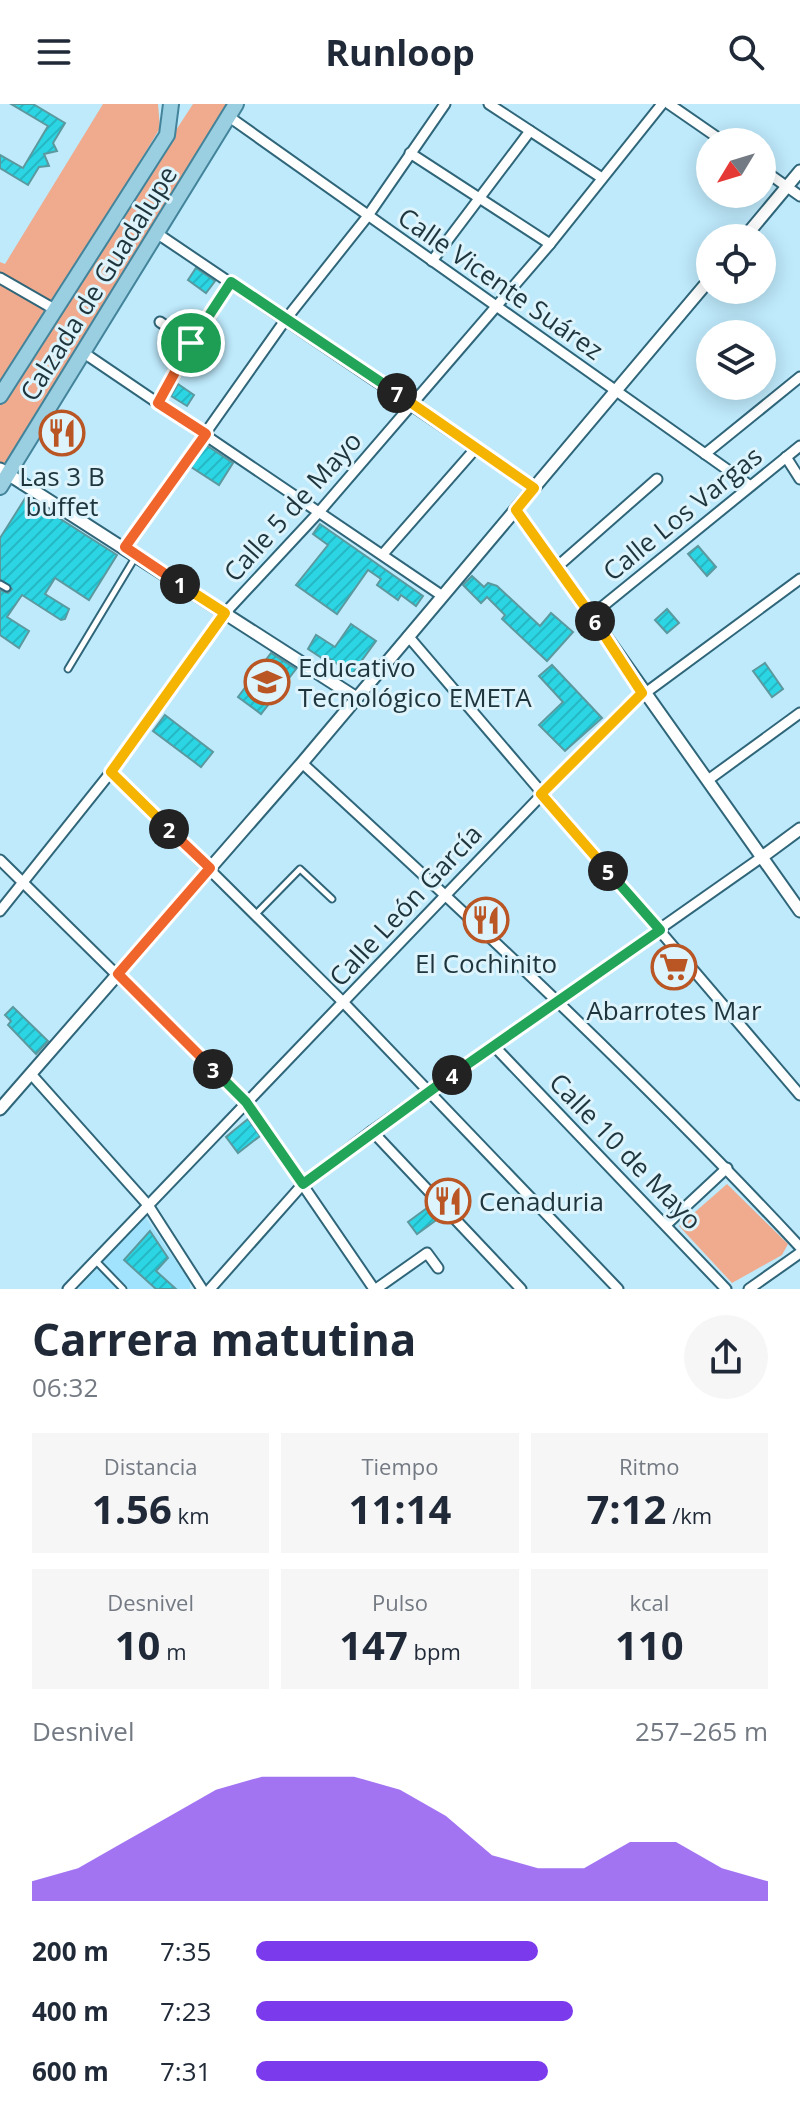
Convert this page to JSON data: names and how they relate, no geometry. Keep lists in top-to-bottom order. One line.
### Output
{"streets":{"main road":["Calzada de Guadalupe"],"street":["Calle Vicente Suárez","Calle 5 de Mayo","Calle Los Vargas","Calle León García","Calle 10 de Mayo"]},"crossings":[["Calzada de Guadalupe","Calle Vicente Suárez"],["Calle Vicente Suárez","Calle 5 de Mayo"],["Calle Vicente Suárez","Calle Los Vargas"]],"places":{"restaurant":["Las 3 B buffet","El Cochinito","Cenaduria"],"school or university":["Educativo Tecnológico EMETA"],"supermarket":["Abarrotes Mar"]},"north":"bottom left","page":{"header":"Runloop","pins":["7","1","6","2","5","3","4"],"heading":["Carrera matutina","06:32"],"stats":[["Distancia","1.56 km"],["Tiempo","11:14"],["Ritmo","7:12 /km"],["Desnivel","10 m"],["Pulso","147 bpm"],["kcal","110"]],"chart":["Desnivel","257–265 m"],"list":[{"name":"200 m","note":"7:35"},{"name":"400 m","note":"7:23"},{"name":"600 m","note":"7:31"}]}}
